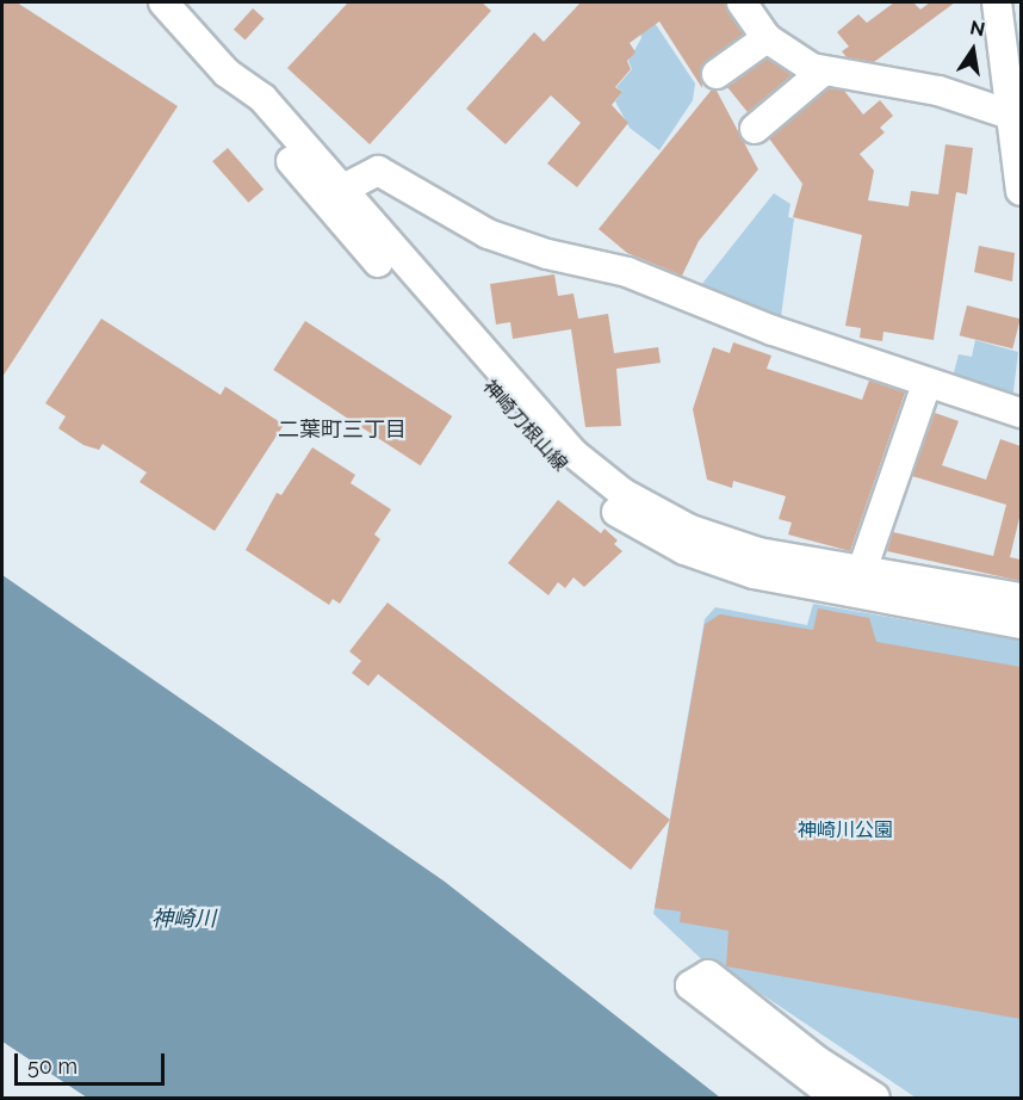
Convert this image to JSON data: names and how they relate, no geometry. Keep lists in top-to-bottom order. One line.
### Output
{"streets":{"street":["神崎刀根山線"]},"districts":["二葉町三丁目"],"water":["神崎川"],"parks":["神崎川公園"],"scale_bar":"50 m","north":"top"}
